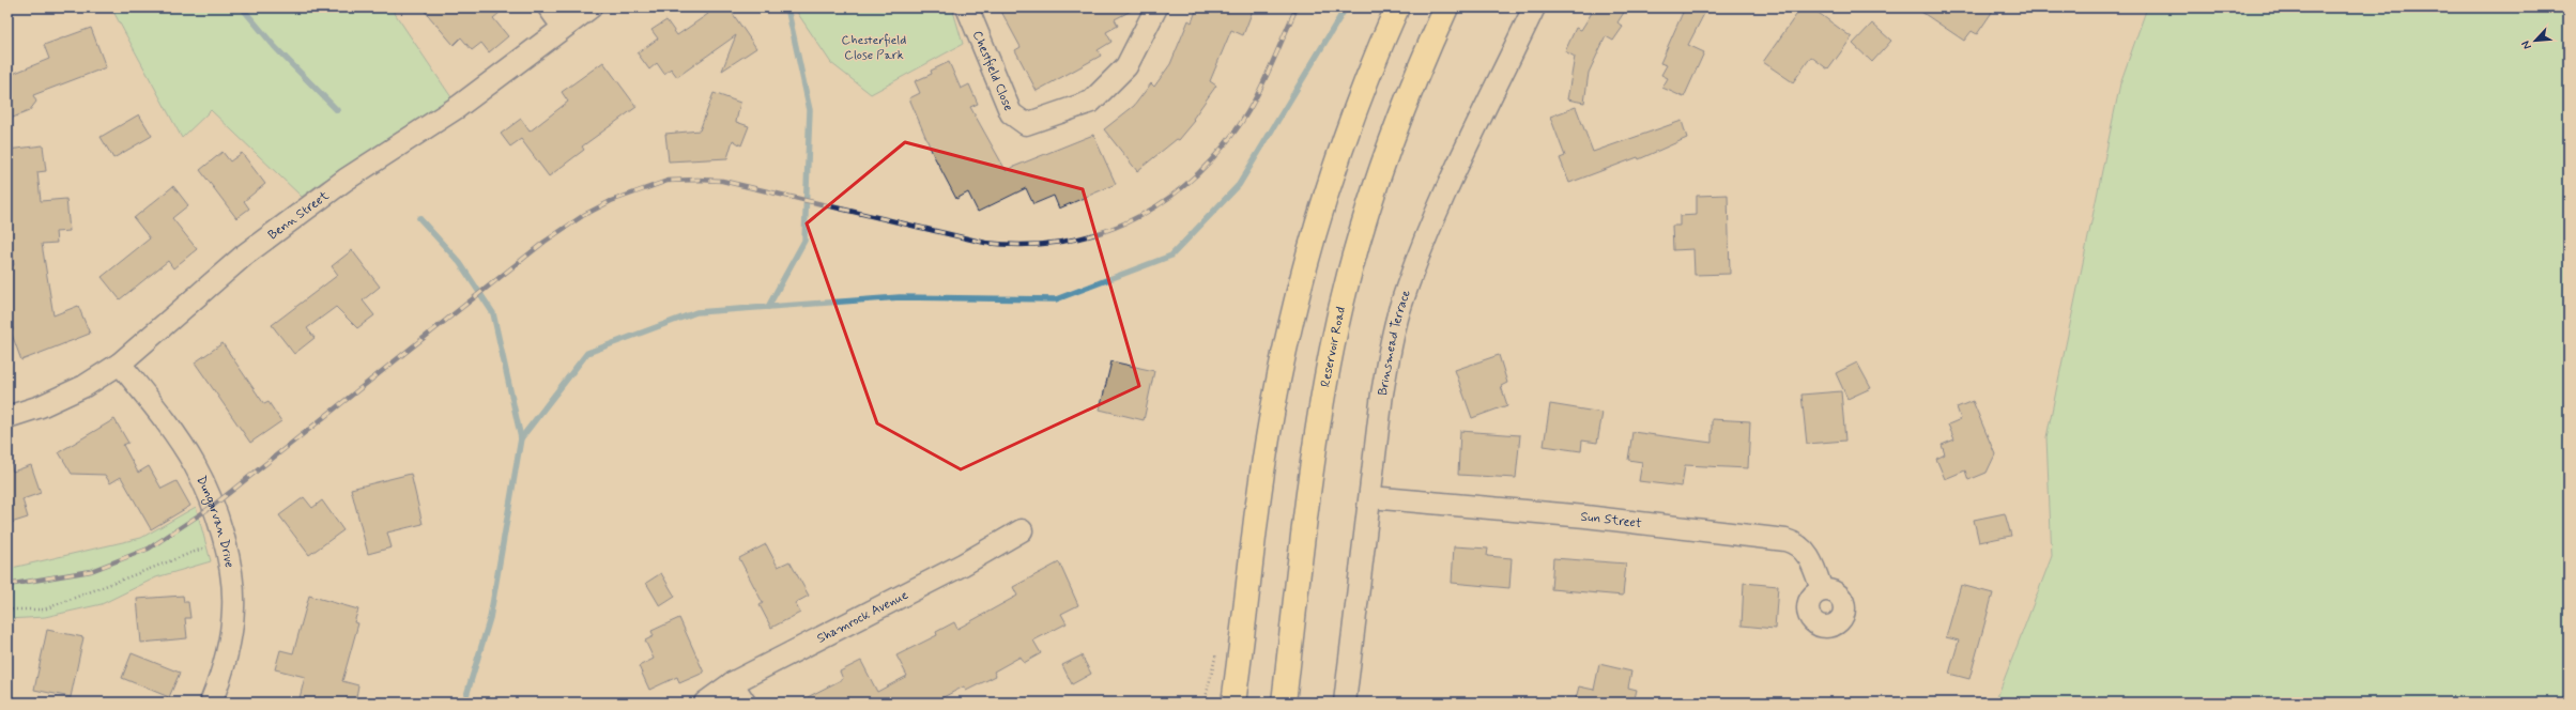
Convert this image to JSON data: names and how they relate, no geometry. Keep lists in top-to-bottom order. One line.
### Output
{"streets":{"main road":["Reservoir Road"],"street":["Chestfield Close","Benn Street","Brinsmead Terrace","Sun Street","Dungarvan Drive","Shamrock Avenue"]},"crossings":[["Benn Street","Dungarvan Drive"],["Brinsmead Terrace","Sun Street"]],"parks":["Chesterfield Close Park"],"north":"bottom left"}
